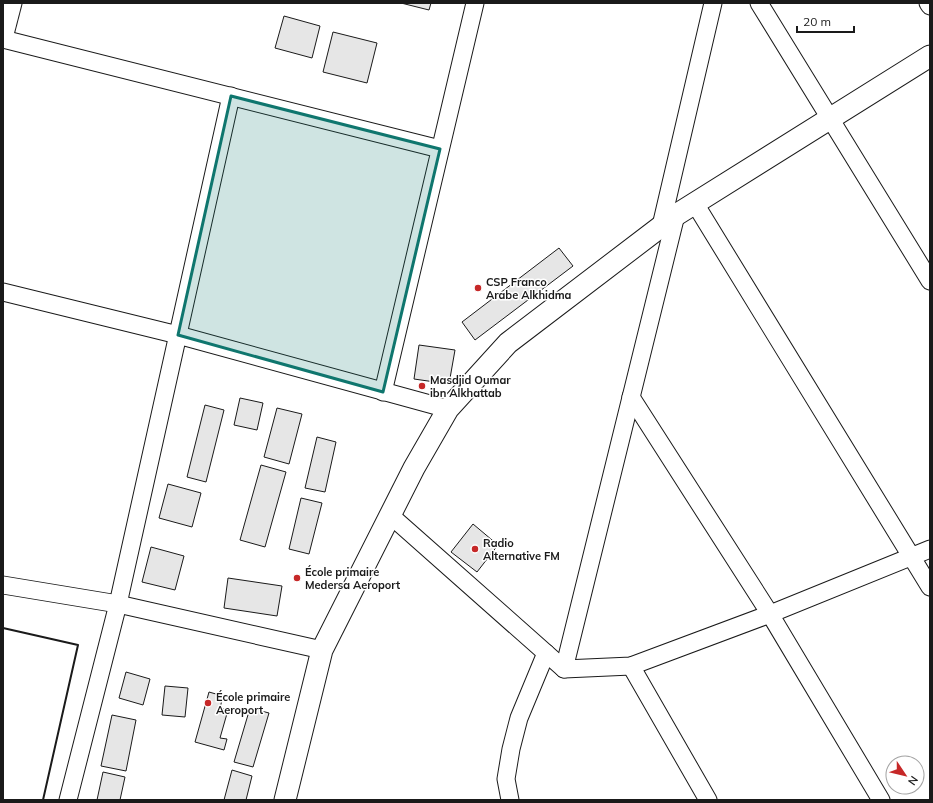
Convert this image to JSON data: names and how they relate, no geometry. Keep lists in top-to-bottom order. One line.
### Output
{"places":["CSP Franco Arabe Alkhidma","Masdjid Oumar ibn Alkhattab","Radio Alternative FM","École primaire Medersa Aeroport","École primaire Aeroport"],"scale_bar":"20 m","north":"bottom right"}
